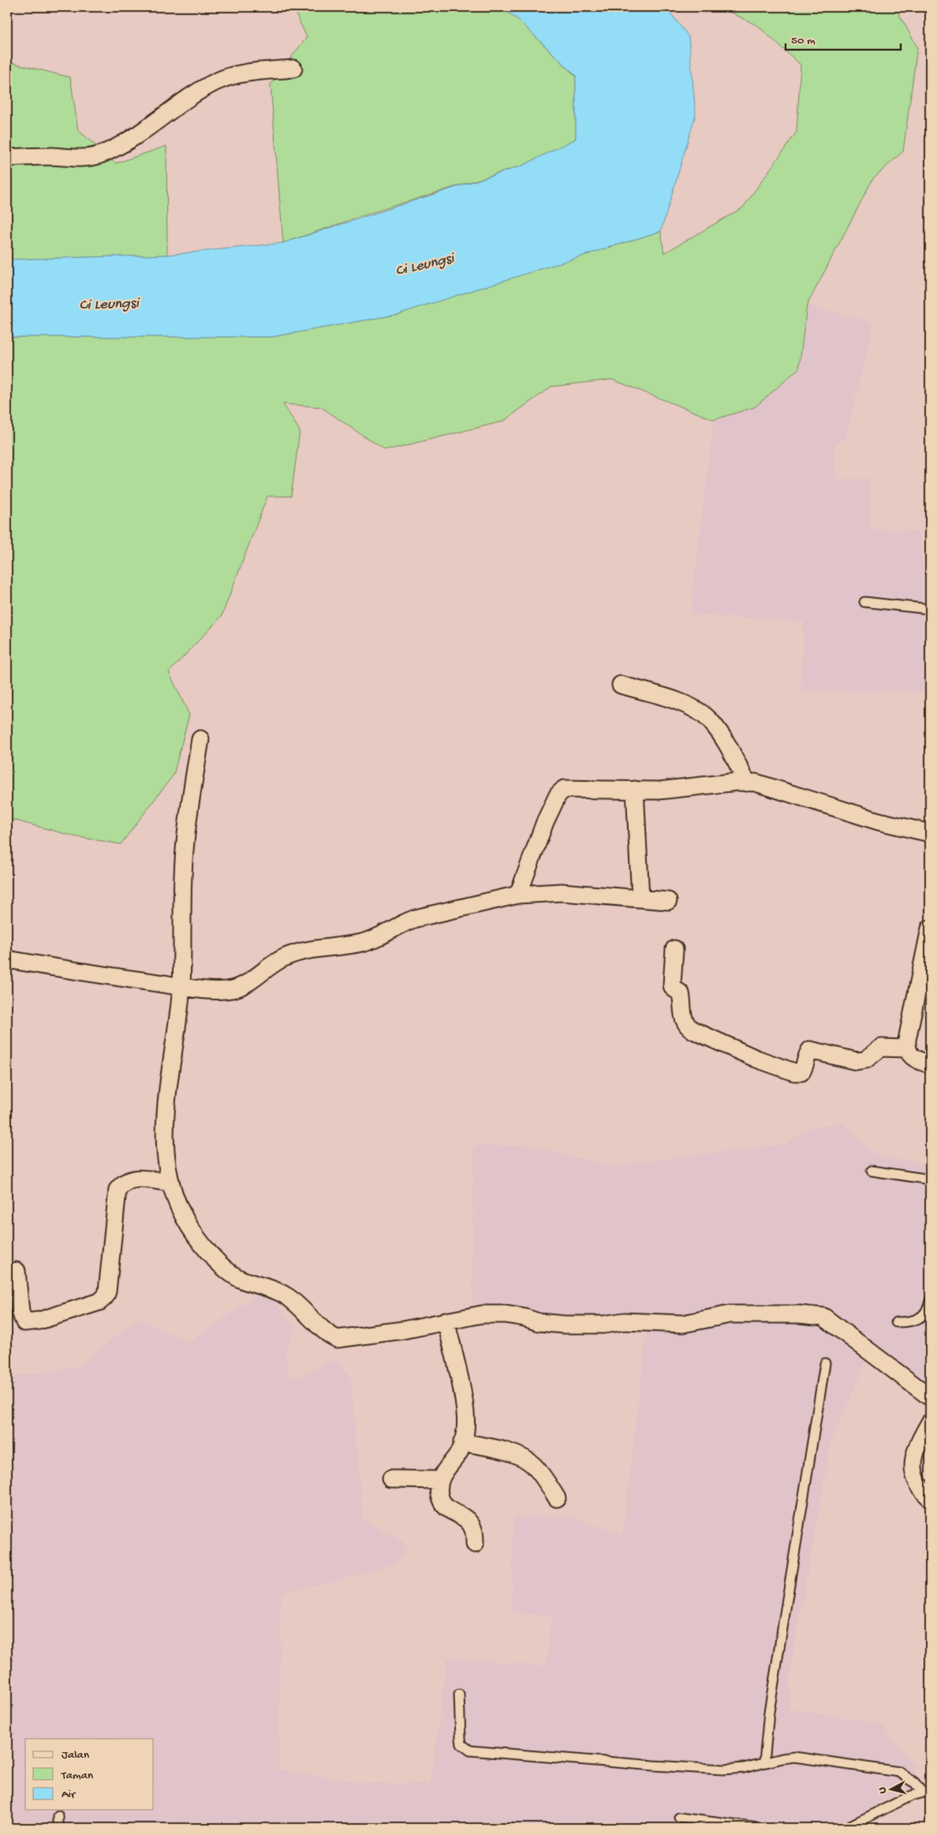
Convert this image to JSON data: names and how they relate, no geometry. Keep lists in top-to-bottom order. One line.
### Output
{"water":["Ci Leungsi"],"legend":["Jalan","Taman","Air"],"scale_bar":"50 m","north":"left"}
